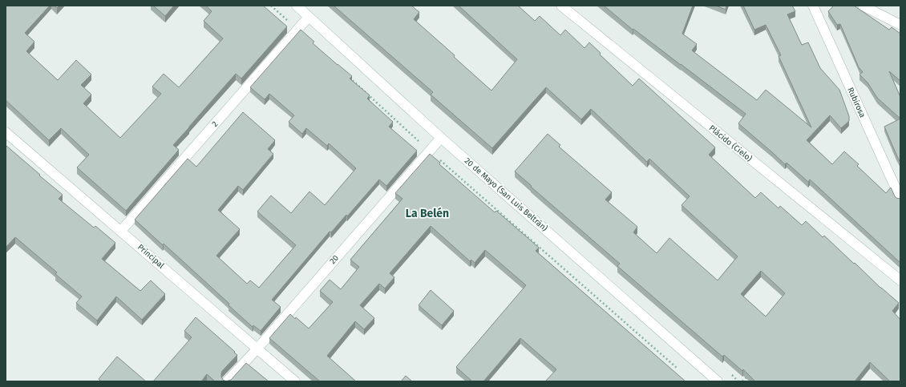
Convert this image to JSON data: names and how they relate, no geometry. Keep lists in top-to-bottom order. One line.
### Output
{"streets":{"street":["Rubirosa","2","Plácido (Cielo)","20 de Mayo (San Luis Beltrán)","Principal","20"]},"crossings":[["2","20 de Mayo (San Luis Beltrán)"],["2","Principal"],["20 de Mayo (San Luis Beltrán)","20"],["Principal","20"]],"districts":["La Belén"]}
